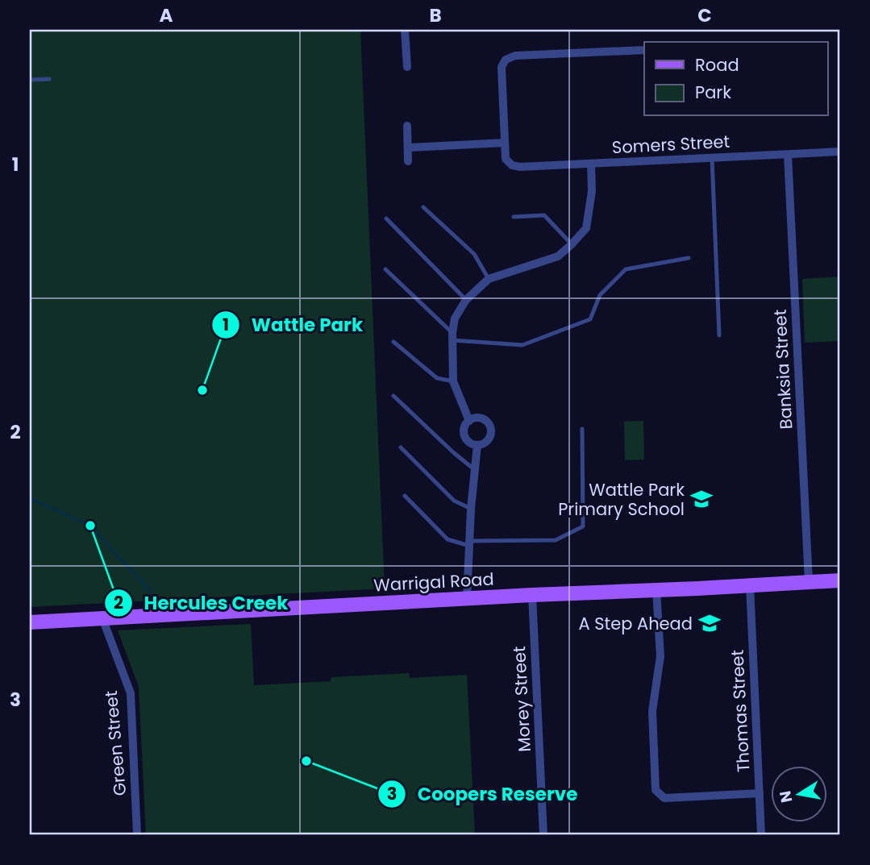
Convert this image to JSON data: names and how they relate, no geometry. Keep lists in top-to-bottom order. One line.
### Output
{"streets":{"main road":["Warrigal Road"],"street":["Somers Street","Banksia Street","Morey Street","Thomas Street","Green Street"]},"crossings":[["Somers Street","Banksia Street"],["Banksia Street","Warrigal Road"],["Warrigal Road","Morey Street"],["Warrigal Road","Thomas Street"],["Warrigal Road","Green Street"]],"places":{"other":["Wattle Park","Hercules Creek","Coopers Reserve"],"school or university":["Wattle Park Primary School","A Step Ahead"]},"legend":["Road","Park"],"north":"left","grid":{"columns":["A","B","C"],"rows":["1","2","3"]}}
